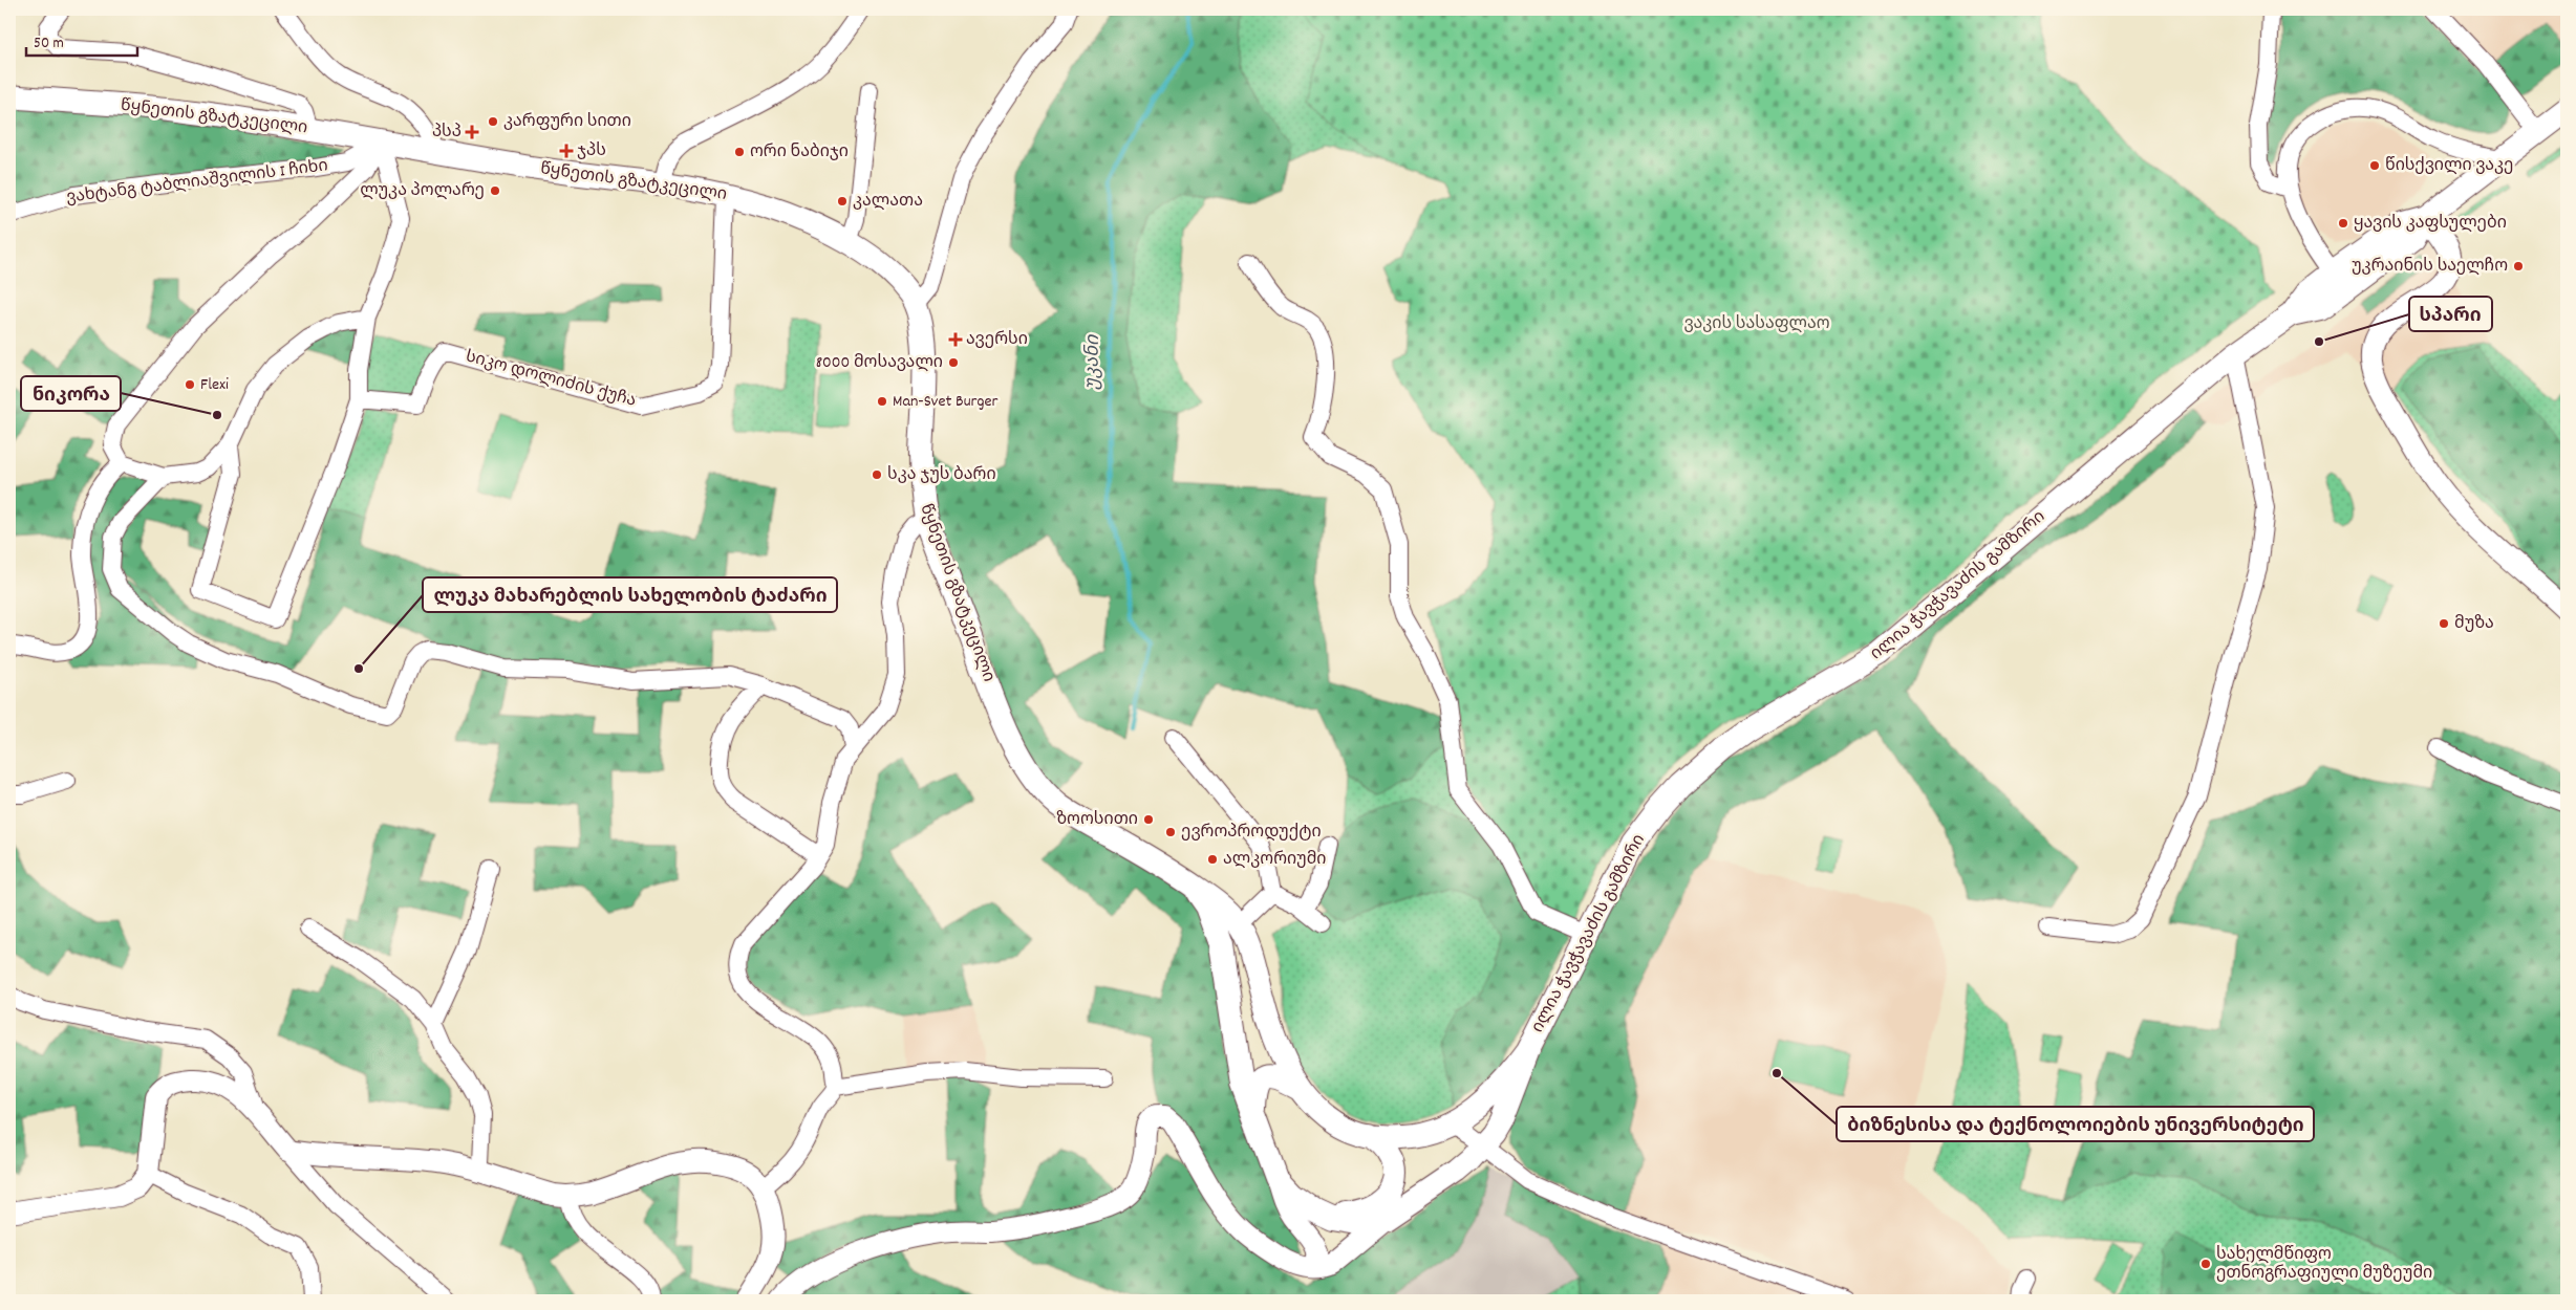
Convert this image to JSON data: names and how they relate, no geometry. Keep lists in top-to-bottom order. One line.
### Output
{"streets":{"main road":["წყნეთის გზატკეცილი","ილია ჭავჭავაძის გამზირი"],"street":["ვახტანგ ტაბლიაშვილის I ჩიხი","სიკო დოლიძის ქუჩა"]},"crossings":[["წყნეთის გზატკეცილი","ვახტანგ ტაბლიაშვილის I ჩიხი"],["წყნეთის გზატკეცილი","სიკო დოლიძის ქუჩა"],["წყნეთის გზატკეცილი","ილია ჭავჭავაძის გამზირი"]],"water":["უკანი"],"parks":["ვაკის სასაფლაო"],"places":{"other":["კარფური სითი","ორი ნაბიჯი","წისქვილი ვაკე","ლუკა პოლარე","კალათა","ყავის კაფსულები","უკრაინის საელჩო","სპარი","8000 მოსავალი","Flexi","Man-Svet Burger","ნიკორა","სკა ჯუს ბარი","მუზა","ლუკა მახარებლის სახელობის ტაძარი","ზოოსითი","ევროპროდუქტი","ალკორიუმი","ბიზნესისა და ტექნოლოიების უნივერსიტეტი","სახელმწიფო ეთნოგრაფიული მუზეუმი"],"health":["პსპ","ჯპს","ავერსი"]},"scale_bar":"50 m"}
